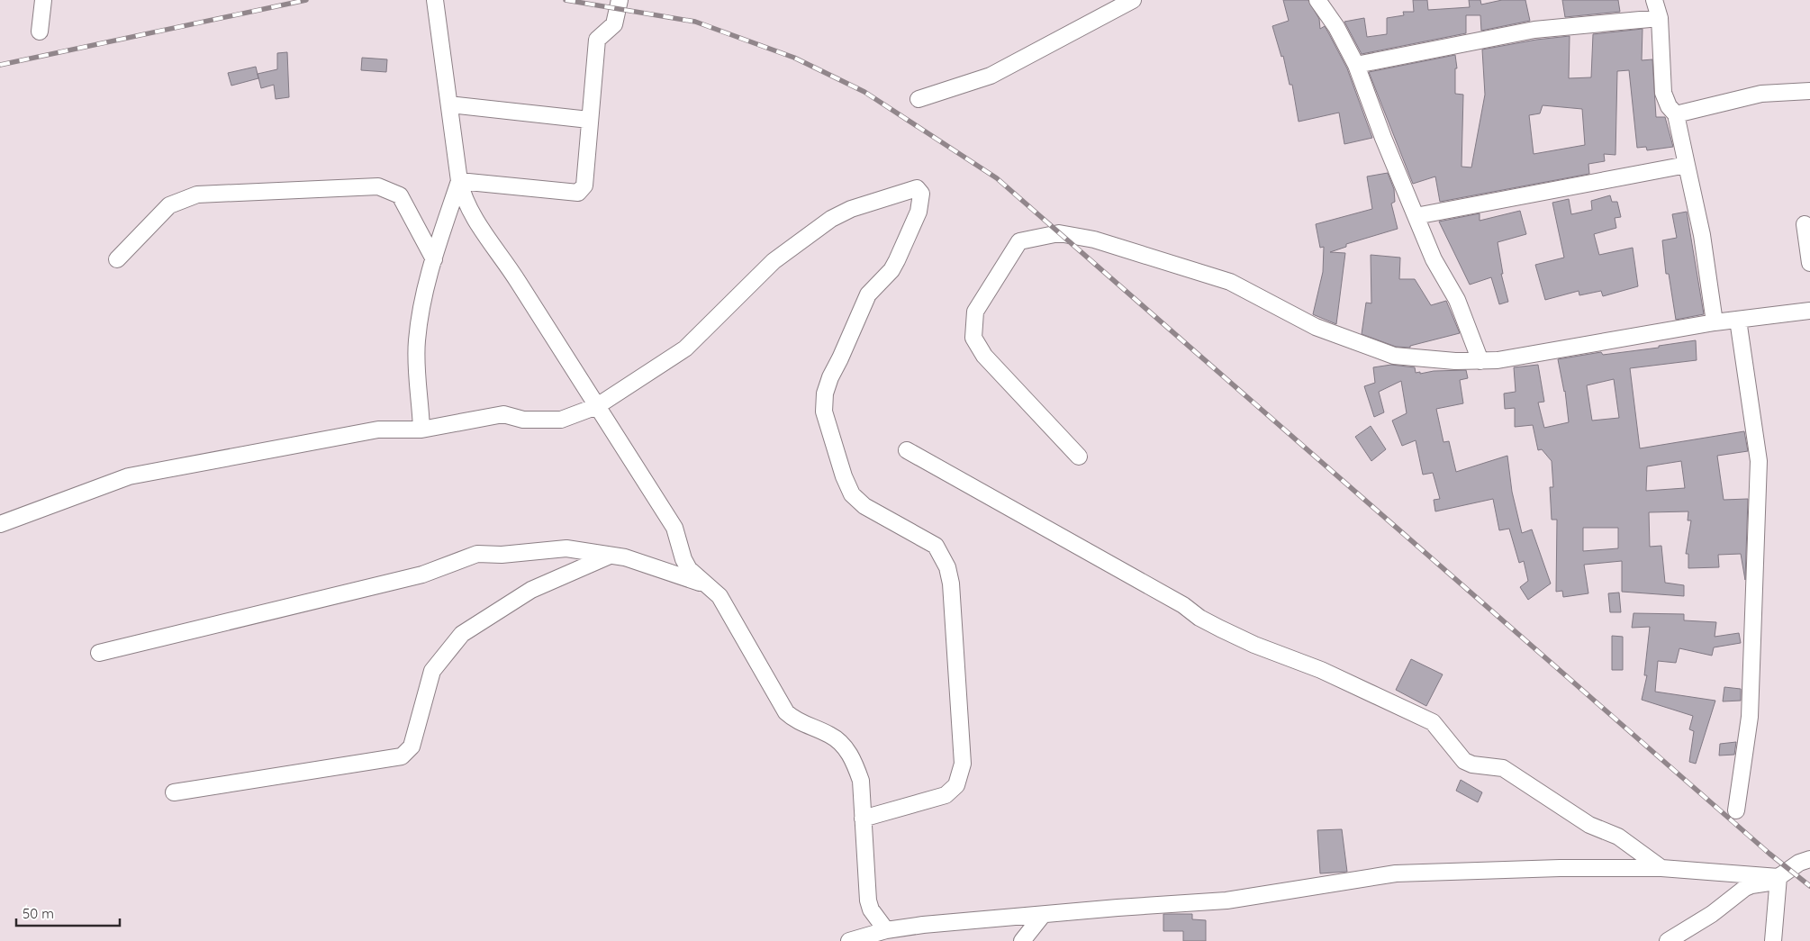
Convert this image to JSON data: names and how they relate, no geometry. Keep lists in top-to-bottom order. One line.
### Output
{"scale_bar":"50 m"}
